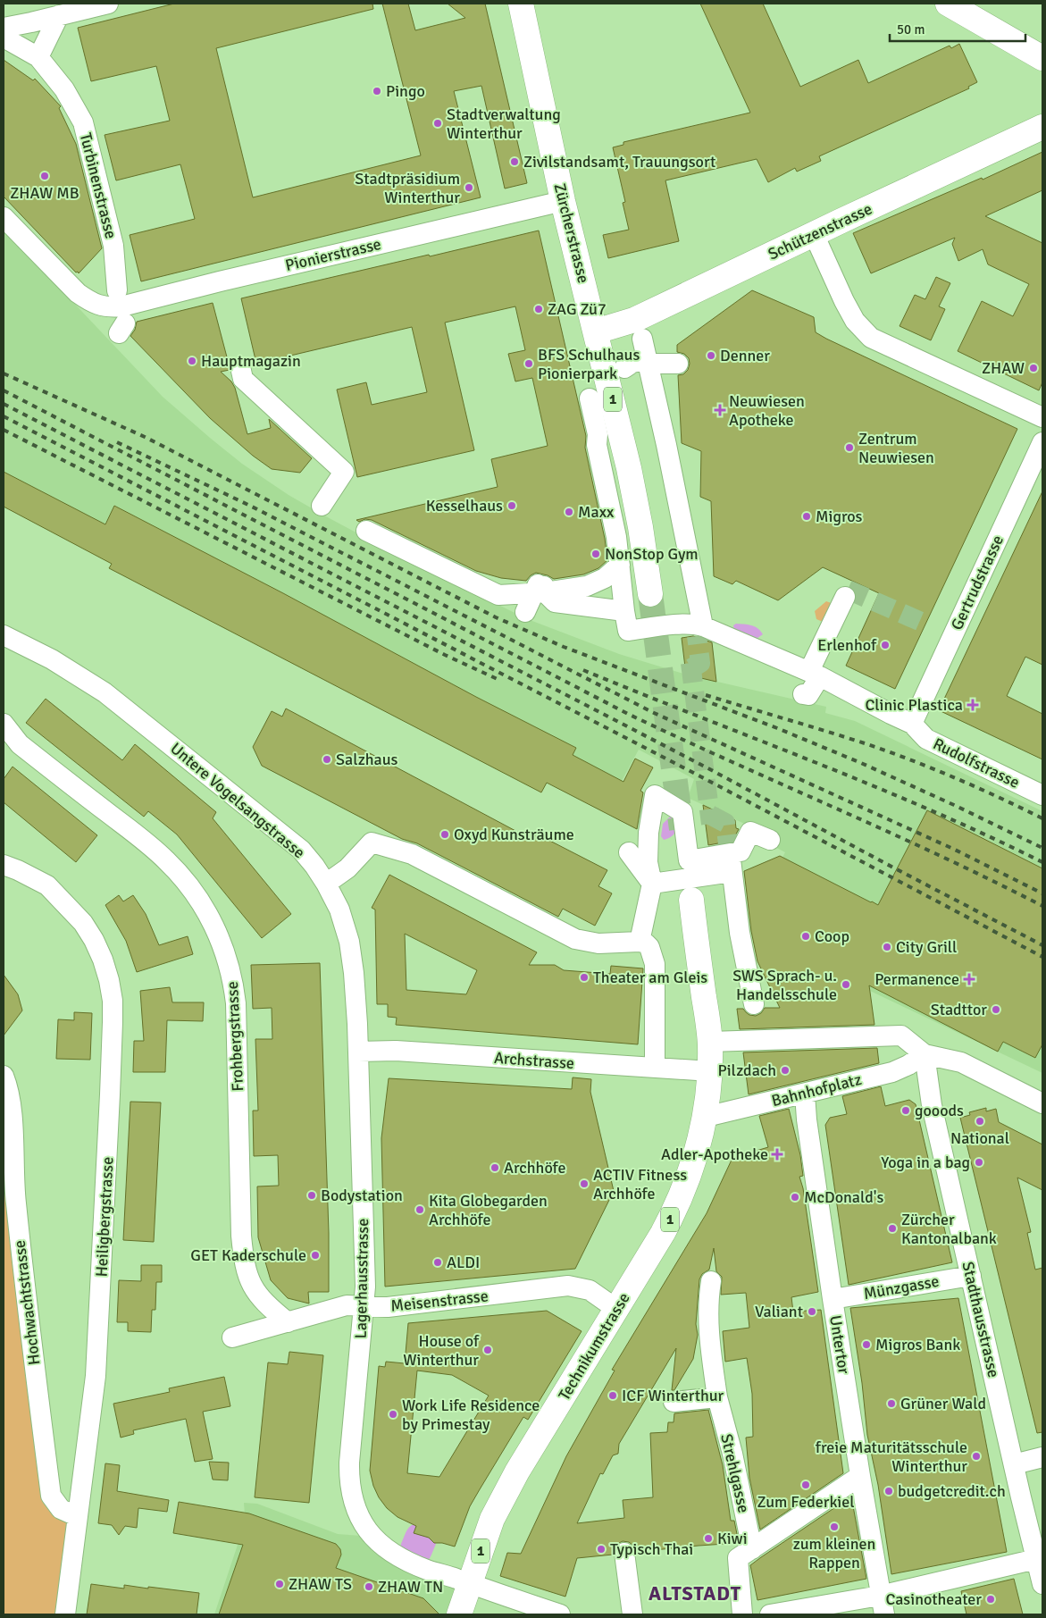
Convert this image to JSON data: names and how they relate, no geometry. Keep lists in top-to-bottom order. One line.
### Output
{"streets":{"main road":["Schützenstrasse","Zürcherstrasse","1","Technikumstrasse"],"street":["Turbinenstrasse","Pionierstrasse","Gertrudstrasse","Rudolfstrasse","Untere Vogelsangstrasse","Frohbergstrasse","Archstrasse","Bahnhofplatz","Heiligbergstrasse","Lagerhausstrasse","Münzgasse","Meisenstrasse","Hochwachtstrasse","Stadthausstrasse","Untertor","Strehlgasse"]},"crossings":[["Schützenstrasse","Zürcherstrasse"],["Zürcherstrasse","Pionierstrasse"],["1","Archstrasse"],["1","Technikumstrasse"],["Gertrudstrasse","Rudolfstrasse"],["Untere Vogelsangstrasse","Lagerhausstrasse"],["Frohbergstrasse","Meisenstrasse"],["Archstrasse","Lagerhausstrasse"],["Archstrasse","Technikumstrasse"],["Bahnhofplatz","Stadthausstrasse"],["Bahnhofplatz","Untertor"],["Bahnhofplatz","Technikumstrasse"],["Heiligbergstrasse","Hochwachtstrasse"],["Lagerhausstrasse","Meisenstrasse"],["Lagerhausstrasse","Technikumstrasse"],["Münzgasse","Stadthausstrasse"],["Münzgasse","Untertor"],["Meisenstrasse","Technikumstrasse"]],"districts":["ALTSTADT"],"places":{"other":["Pingo","Stadtverwaltung Winterthur","Zivilstandsamt, Trauungsort","ZHAW MB","Stadtpräsidium Winterthur","ZAG Zü7","Denner","Hauptmagazin","BFS Schulhaus Pionierpark","ZHAW","Zentrum Neuwiesen","Kesselhaus","Maxx","Migros","NonStop Gym","Erlenhof","Salzhaus","Oxyd Kunsträume","Coop","City Grill","Theater am Gleis","SWS Sprach- u. Handelsschule","Stadttor","Pilzdach","gooods","National","Yoga in a bag","Archhöfe","ACTIV Fitness Archhöfe","Bodystation","McDonald's","Kita Globegarden Archhöfe","Zürcher Kantonalbank","GET Kaderschule","ALDI","Valiant","Migros Bank","House of Winterthur","ICF Winterthur","Grüner Wald","Work Life Residence by Primestay","freie Maturitätsschule Winterthur","Zum Federkiel","budgetcredit.ch","zum kleinen Rappen","Kiwi","Typisch Thai","ZHAW TS","ZHAW TN","Casinotheater"],"health":["Neuwiesen Apotheke","Clinic Plastica","Permanence","Adler-Apotheke"]},"scale_bar":"50 m"}
